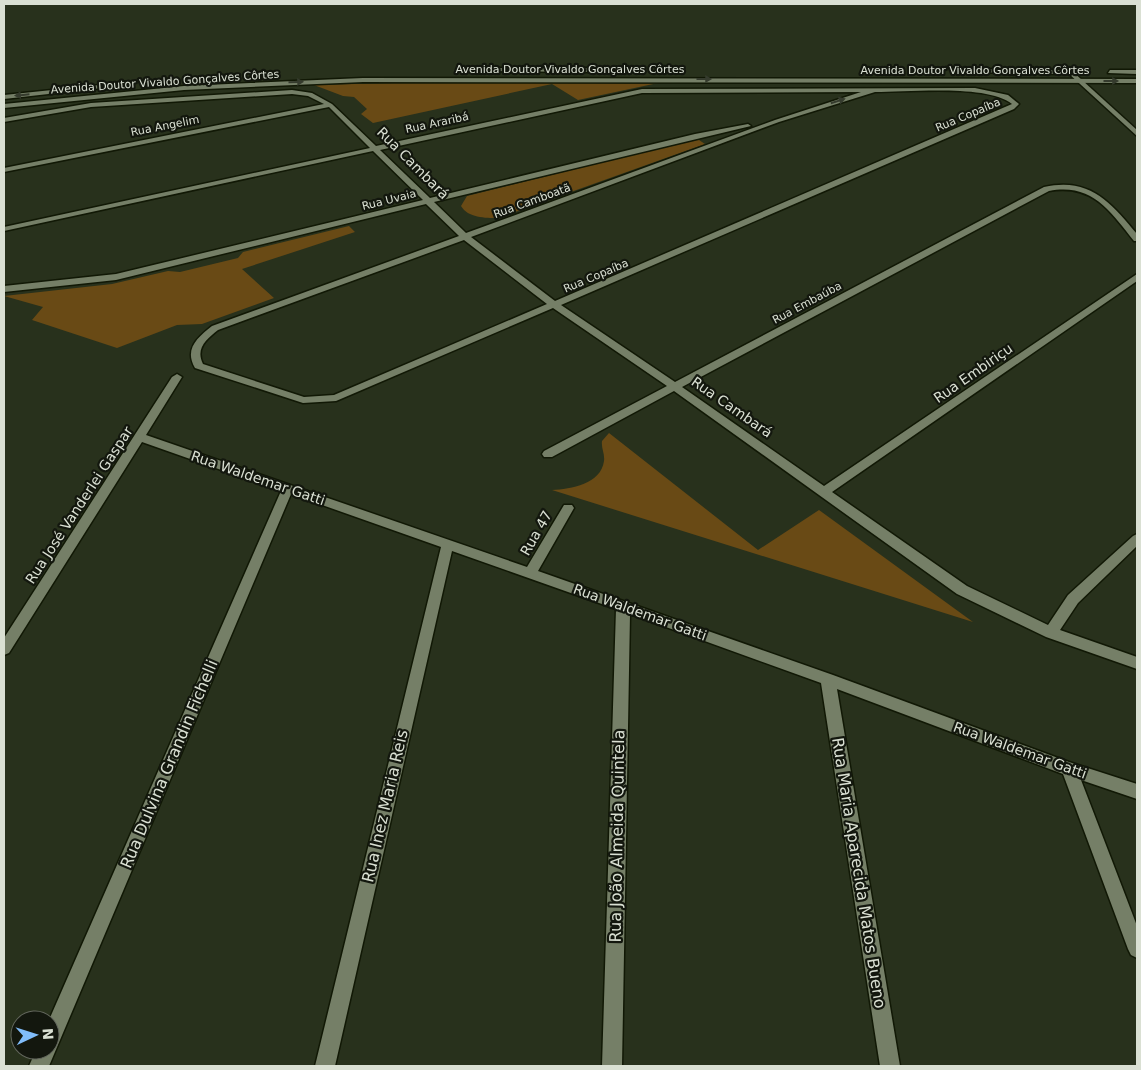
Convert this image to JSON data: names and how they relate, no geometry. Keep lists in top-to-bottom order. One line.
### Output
{"streets":{"street":["Avenida Doutor Vivaldo Gonçalves Côrtes","Rua Copaíba","Rua Araribá","Rua Angelim","Rua Cambará","Rua Uvaia","Rua Camboatã","Rua Embaúba","Rua Embiriçu","Rua Waldemar Gatti","Rua José Vanderlei Gaspar","Rua 47","Rua Dulvina Grandin Fichelli","Rua Inez Maria Reis","Rua João Almeida Quintela","Rua Maria Aparecida Matos Bueno"]},"crossings":[["Rua Copaíba","Rua Araribá"],["Rua Copaíba","Rua Cambará"],["Rua Copaíba","Rua Camboatã"],["Rua Araribá","Rua Cambará"],["Rua Araribá","Rua Camboatã"],["Rua Angelim","Rua Cambará"],["Rua Cambará","Rua Uvaia"],["Rua Cambará","Rua Camboatã"],["Rua Cambará","Rua Embaúba"],["Rua Cambará","Rua Embiriçu"],["Rua Uvaia","Rua Camboatã"],["Rua Waldemar Gatti","Rua José Vanderlei Gaspar"],["Rua Waldemar Gatti","Rua 47"],["Rua Waldemar Gatti","Rua Dulvina Grandin Fichelli"],["Rua Waldemar Gatti","Rua Inez Maria Reis"],["Rua Waldemar Gatti","Rua João Almeida Quintela"],["Rua Waldemar Gatti","Rua Maria Aparecida Matos Bueno"]],"one_way":["Avenida Doutor Vivaldo Gonçalves Côrtes"],"north":"right"}
